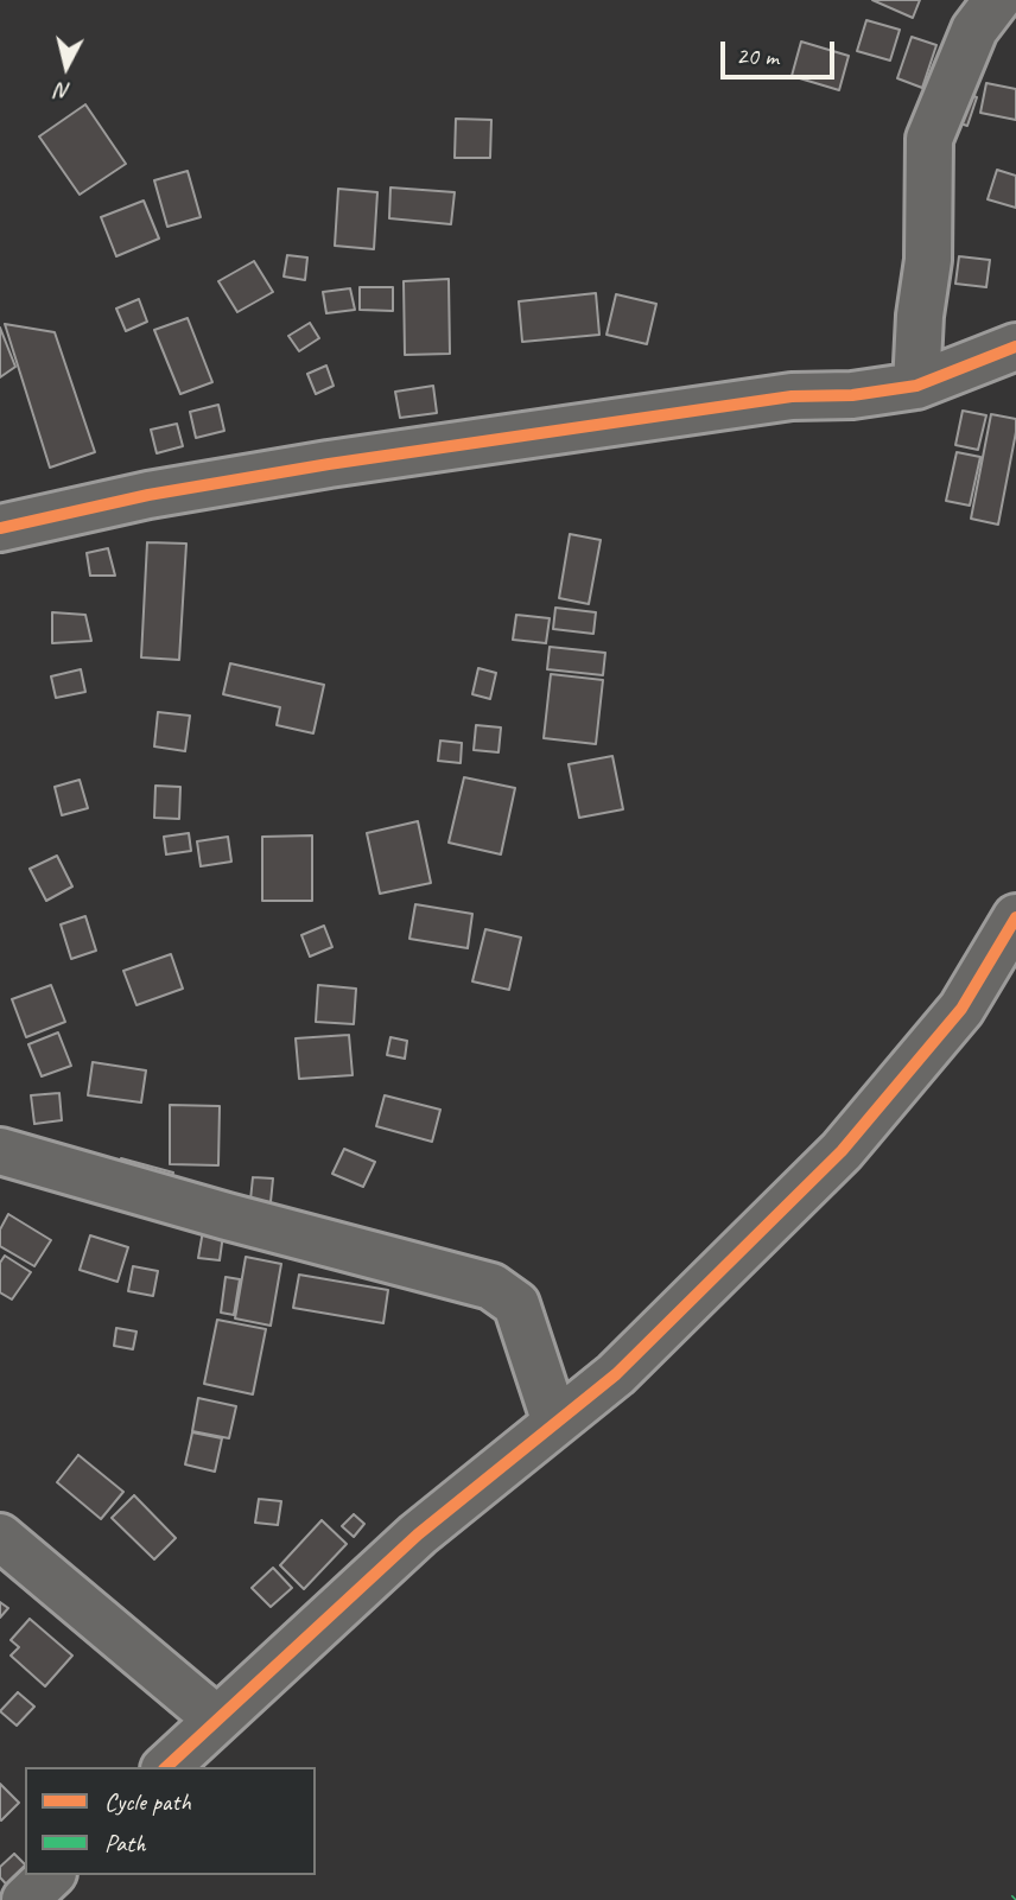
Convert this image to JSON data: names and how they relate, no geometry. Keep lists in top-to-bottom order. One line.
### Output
{"legend":["Cycle path","Path"],"scale_bar":"20 m","north":"bottom"}
